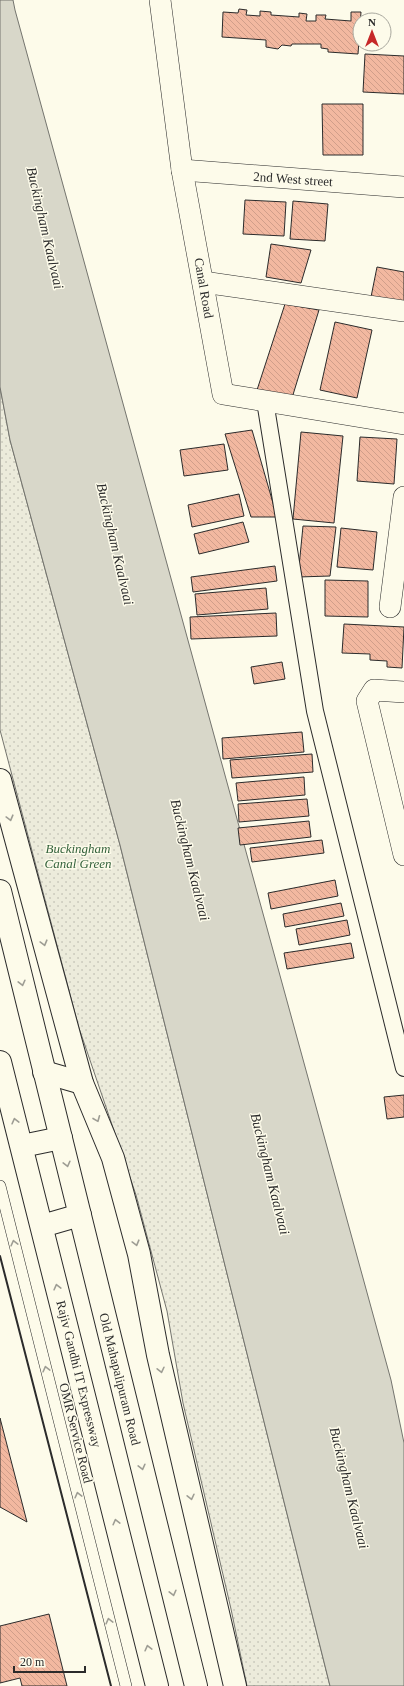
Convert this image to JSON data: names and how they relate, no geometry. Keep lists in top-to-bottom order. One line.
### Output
{"streets":{"main road":["Rajiv Gandhi IT Expressway","Old Mahapalipuram Road"],"street":["2nd West street","Canal Road"],"lane":["OMR Service Road"]},"crossings":[["2nd West street","Canal Road"]],"one_way":["OMR Service Road"],"water":["Buckingham Kaalvaai"],"parks":["Buckingham Canal Green"],"scale_bar":"20 m","north":"top"}
